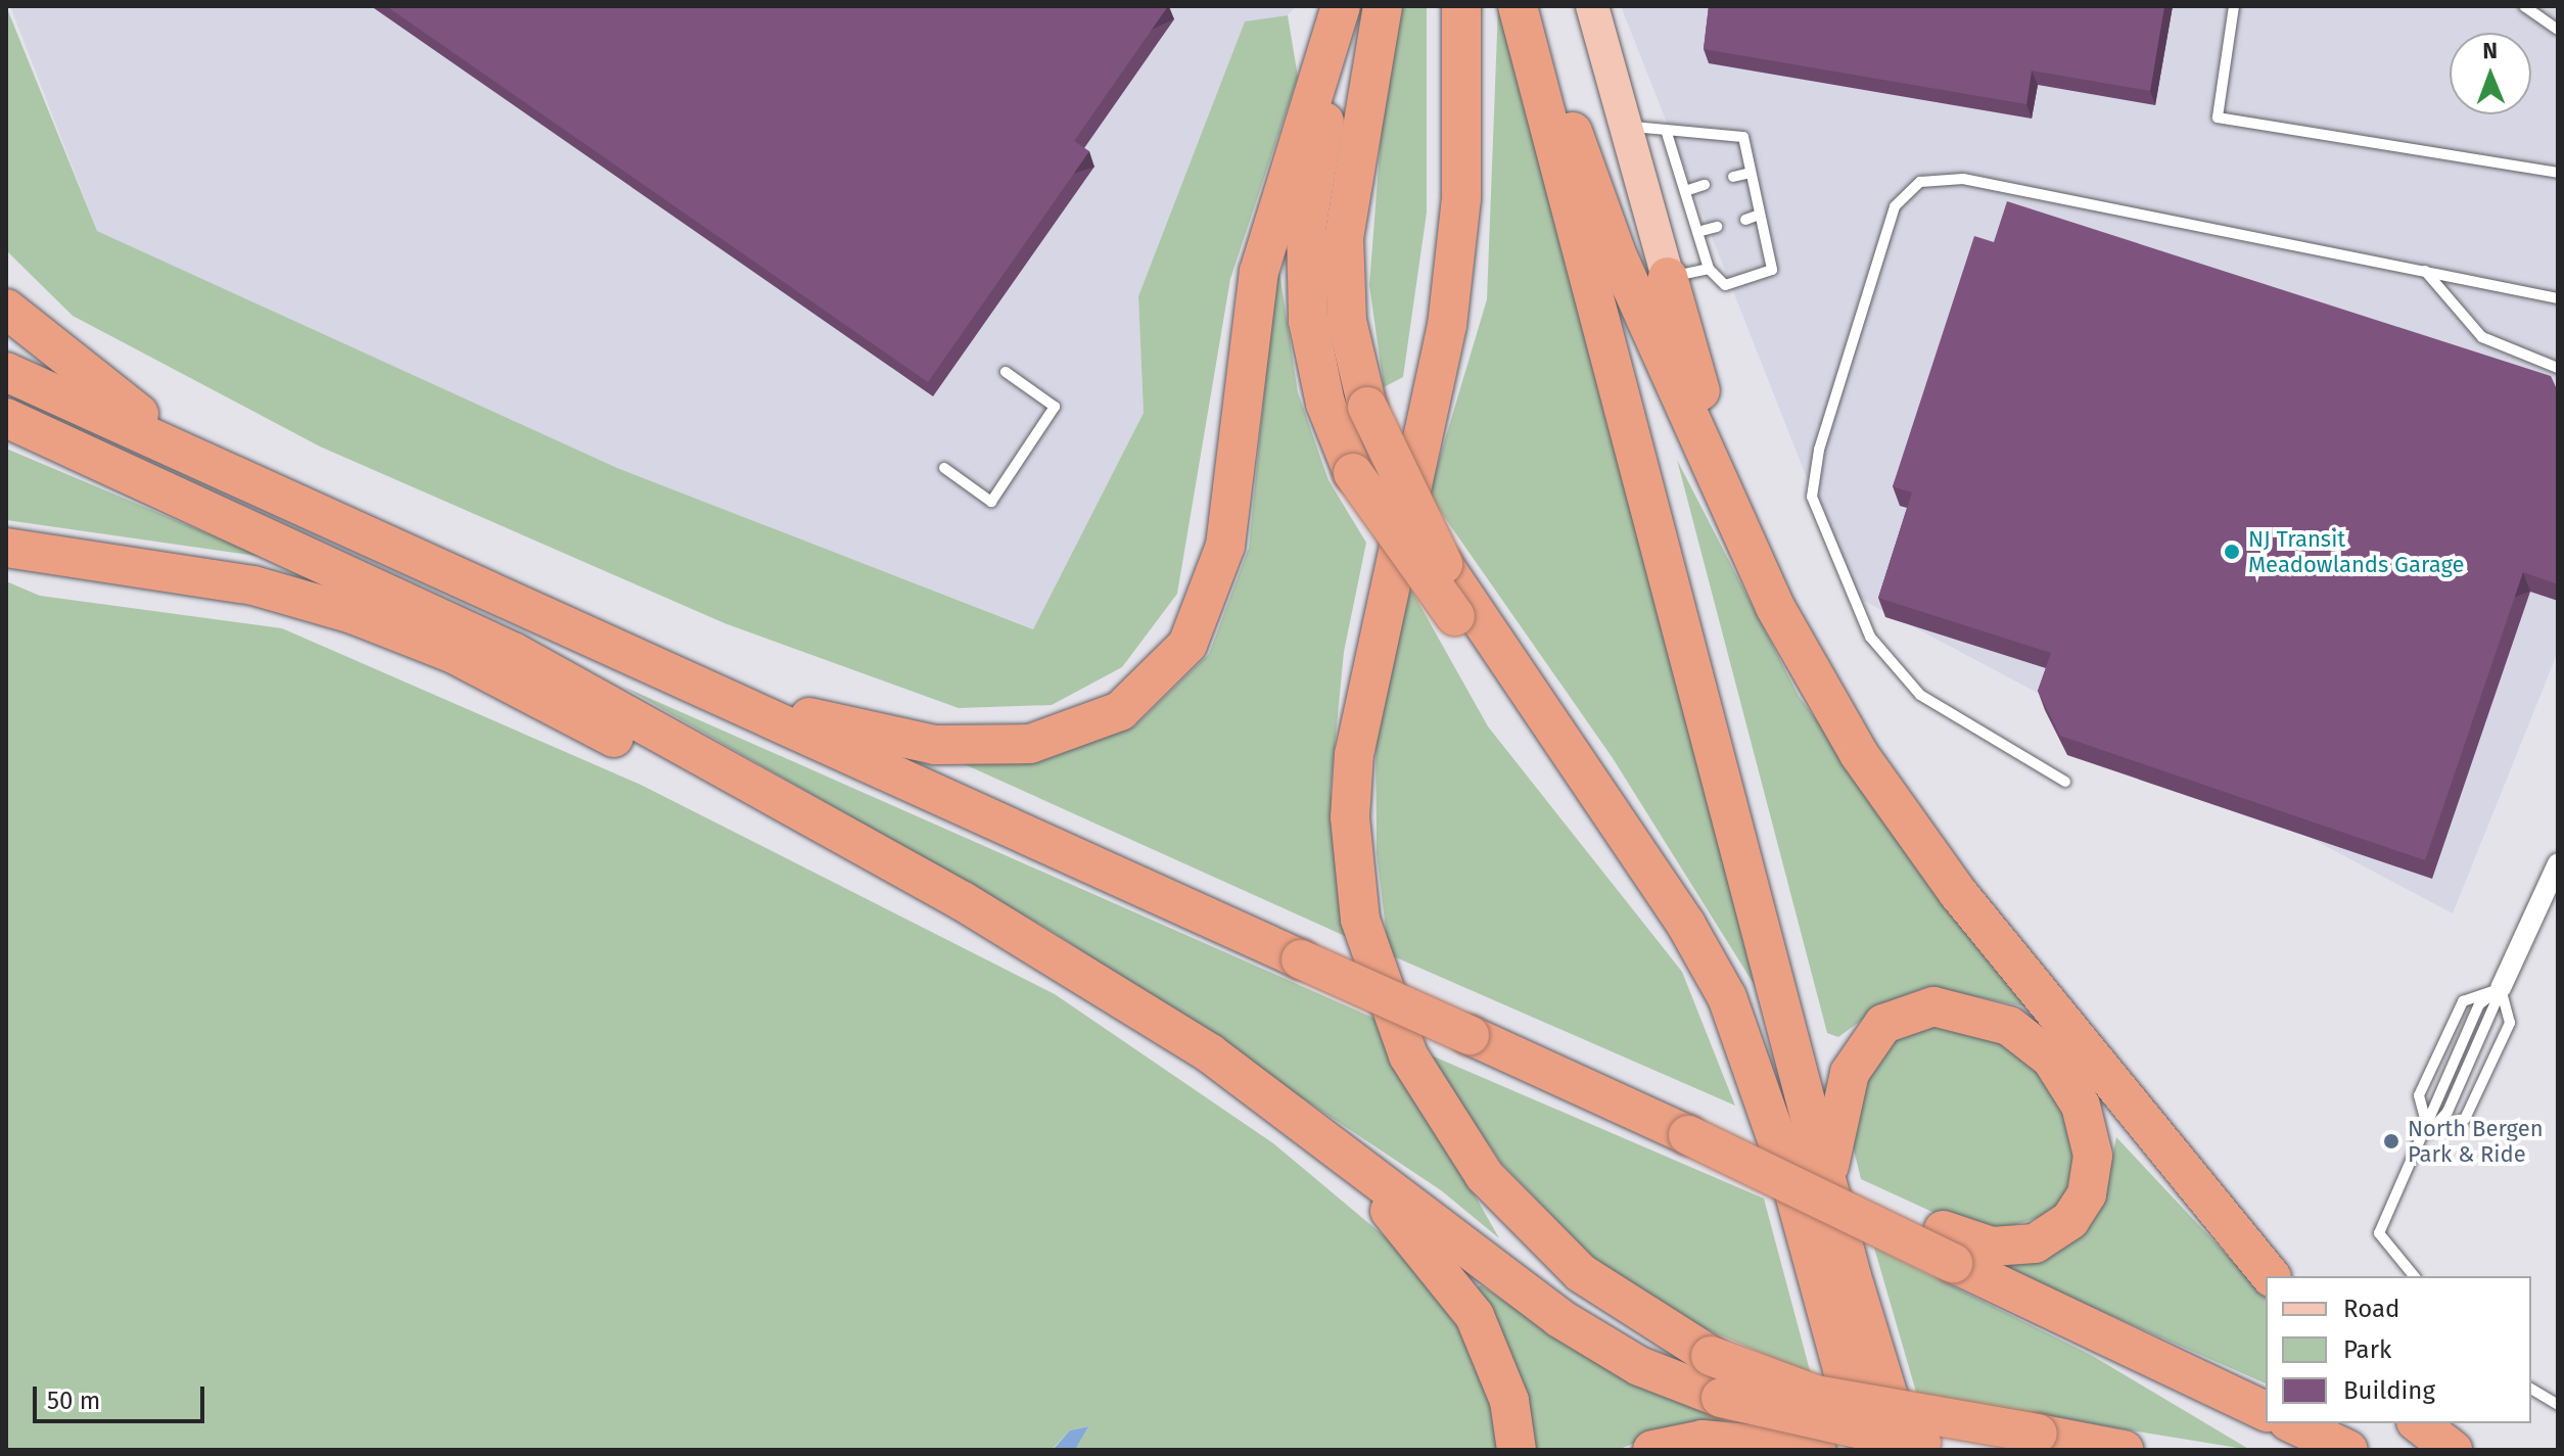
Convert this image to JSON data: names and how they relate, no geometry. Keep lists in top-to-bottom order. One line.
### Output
{"places":["NJ Transit Meadowlands Garage","North Bergen Park & Ride"],"legend":["Road","Park","Building"],"scale_bar":"50 m","north":"top"}
